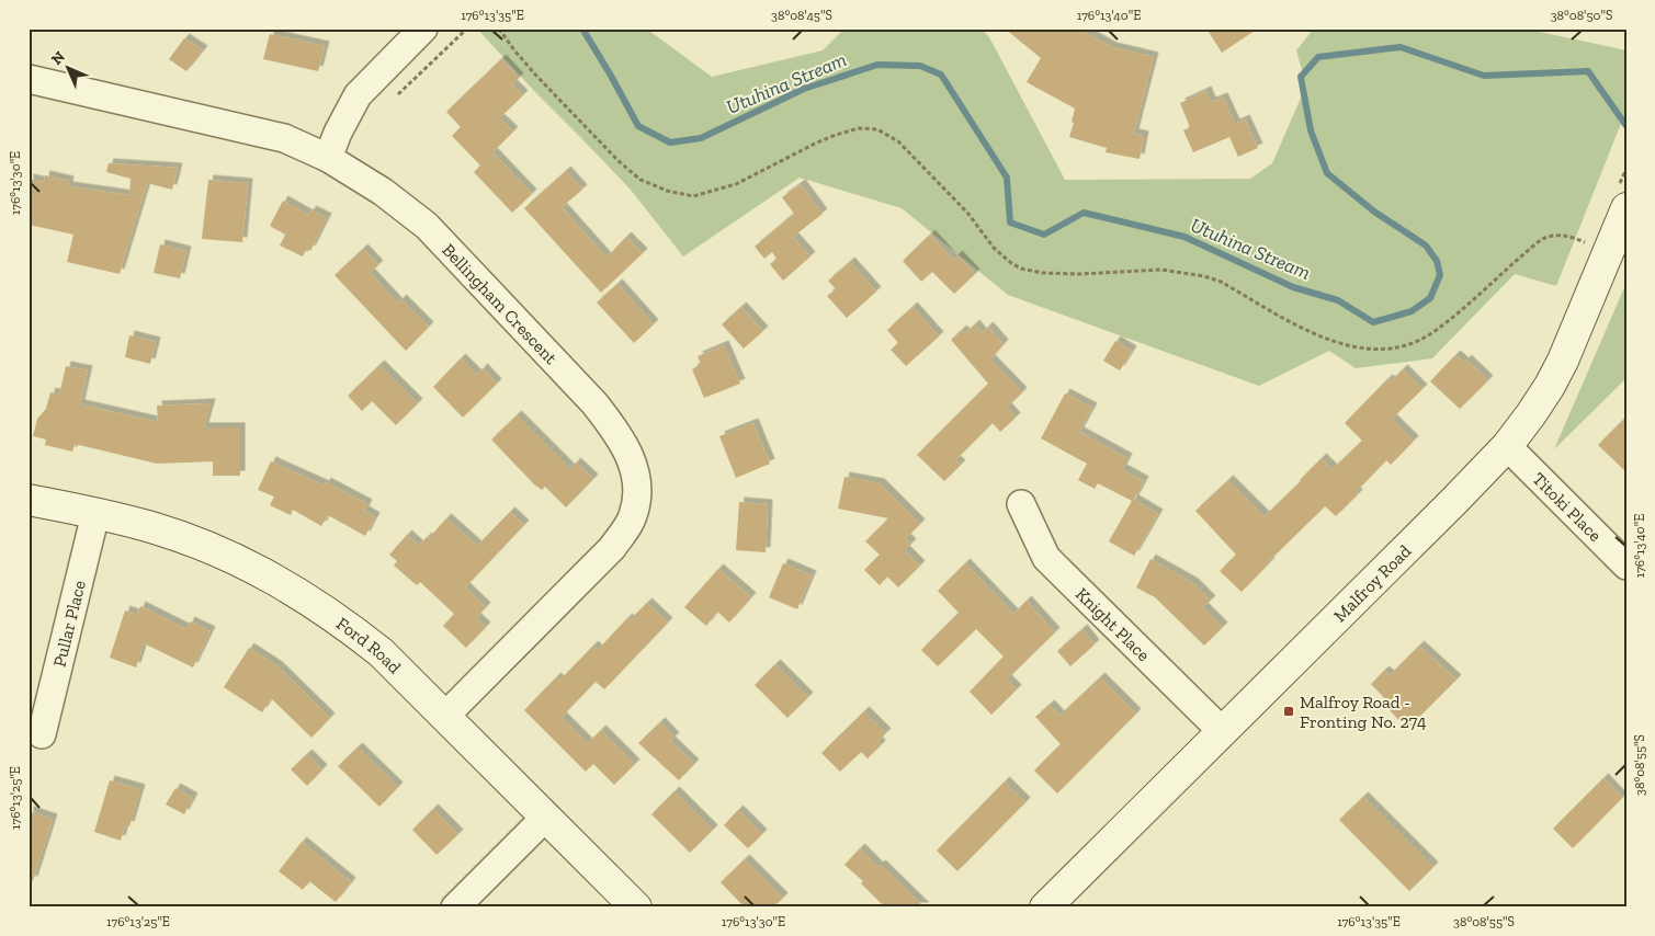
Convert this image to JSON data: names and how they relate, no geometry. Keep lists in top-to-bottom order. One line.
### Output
{"streets":{"main road":["Malfroy Road","Ford Road"],"street":["Bellingham Crescent","Titoki Place","Pullar Place","Knight Place"]},"crossings":[["Bellingham Crescent","Ford Road"],["Titoki Place","Malfroy Road"],["Malfroy Road","Knight Place"],["Pullar Place","Ford Road"]],"water":["Utuhina Stream"],"places":{"transit":["Malfroy Road - Fronting No. 274"]},"north":"top left","coordinates":["176°13'35\"E","38°08'45\"S","176°13'40\"E","38°08'50\"S","176°13'30\"E","38°08'55\"S","176°13'25\"E"]}
